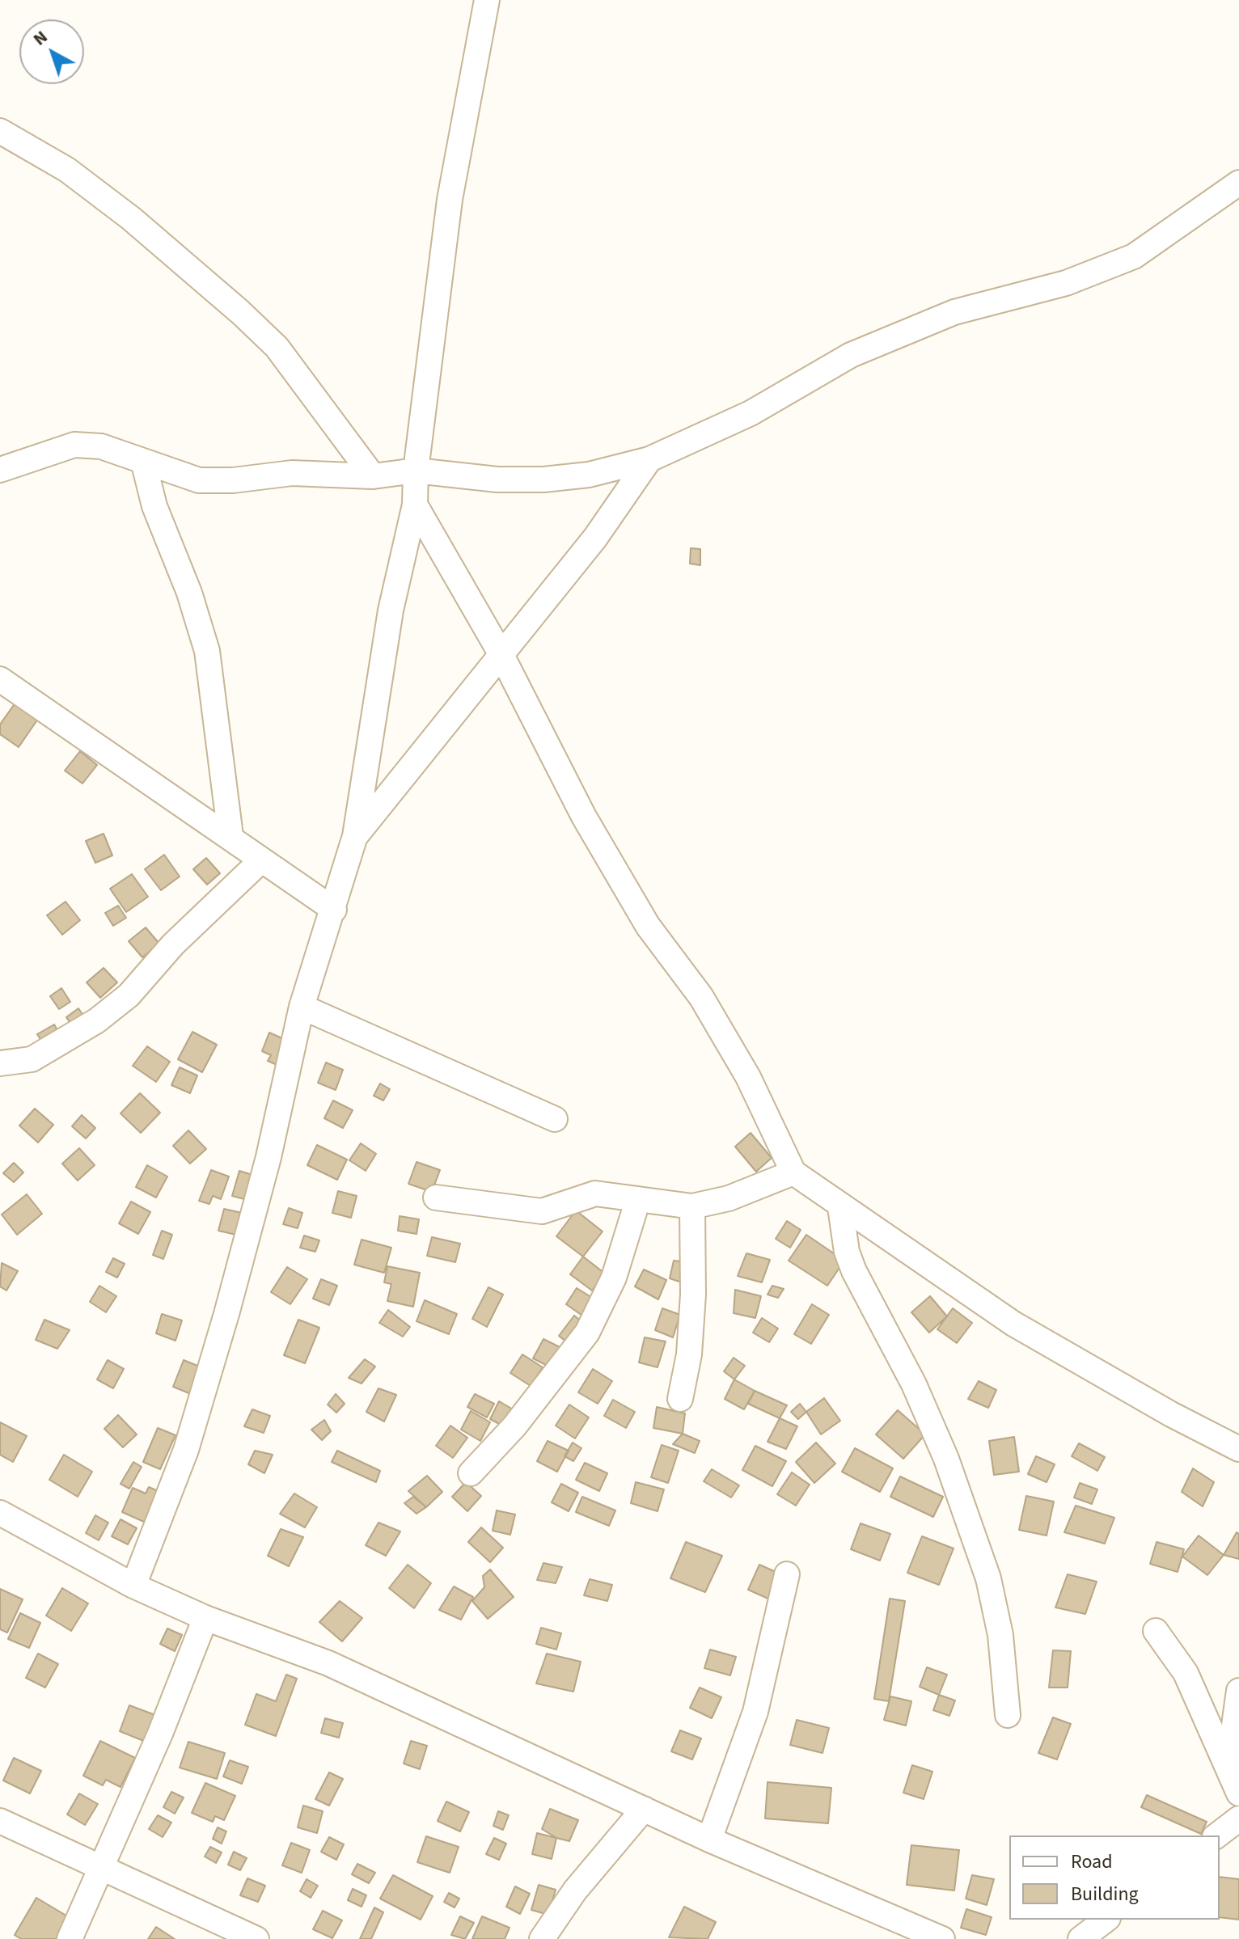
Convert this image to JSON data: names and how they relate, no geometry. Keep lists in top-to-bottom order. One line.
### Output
{"legend":["Road","Building"],"north":"top left"}
